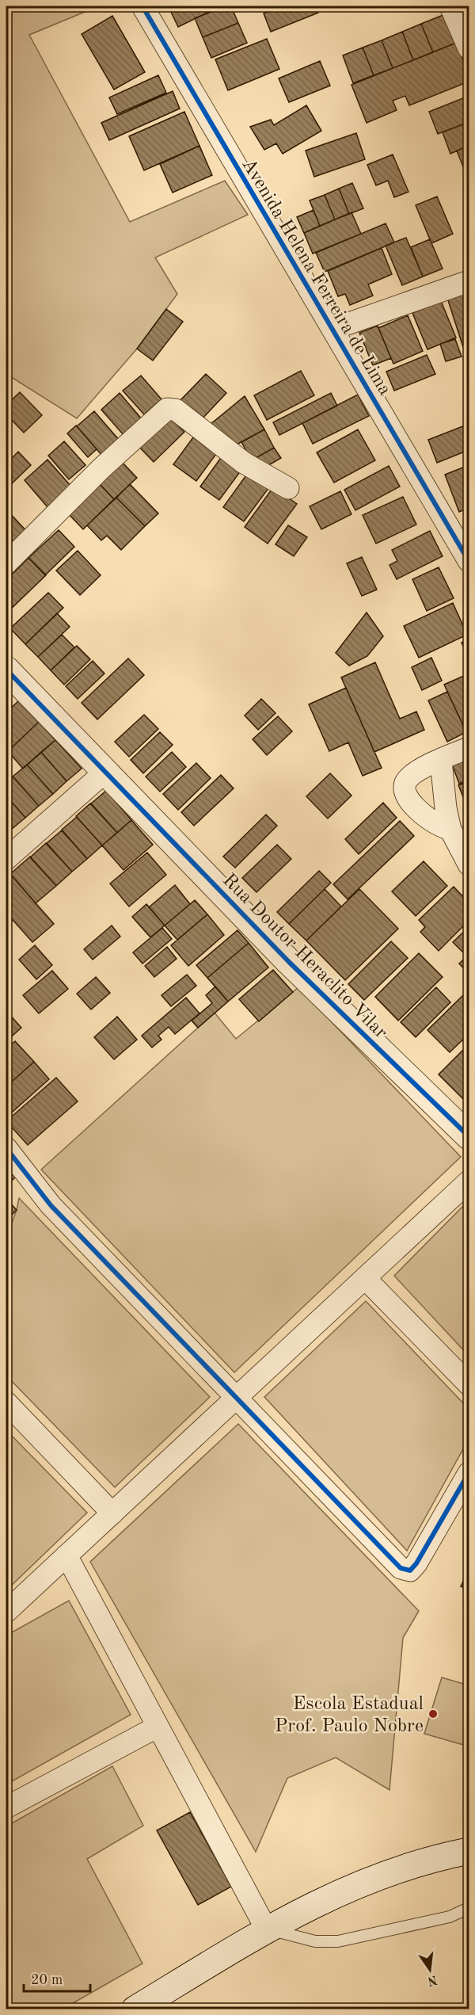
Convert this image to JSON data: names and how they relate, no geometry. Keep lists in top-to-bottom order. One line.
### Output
{"streets":{"street":["Avenida Helena Ferreira de Lima","Rua Doutor Heraclito Vilar"]},"places":["Escola Estadual Prof. Paulo Nobre"],"scale_bar":"20 m","north":"bottom"}
